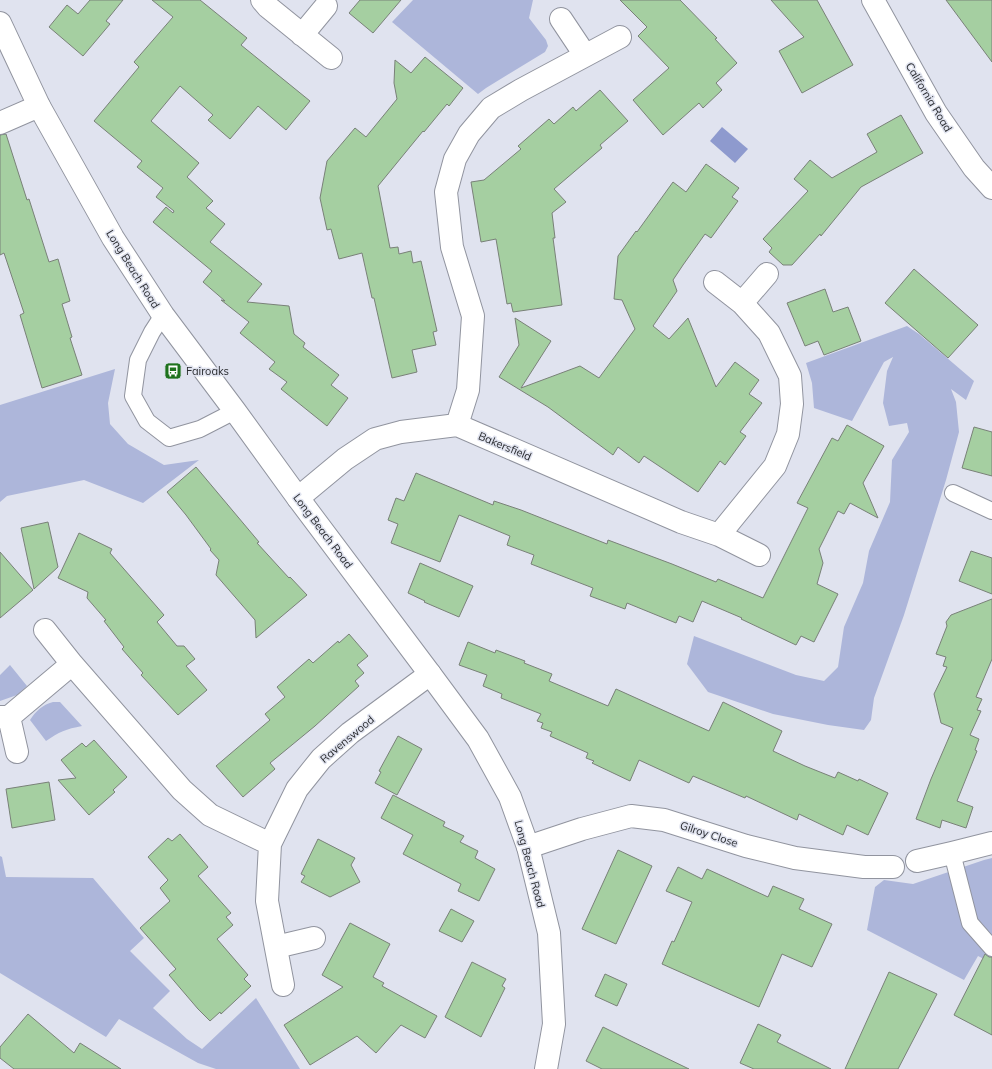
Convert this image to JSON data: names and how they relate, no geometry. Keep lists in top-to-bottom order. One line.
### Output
{"streets":{"street":["California Road","Long Beach Road","Bakersfield","Ravenswood","Gilroy Close"]},"crossings":[["Long Beach Road","Ravenswood"],["Long Beach Road","Gilroy Close"]],"places":{"bus stop":["Fairoaks"]}}
